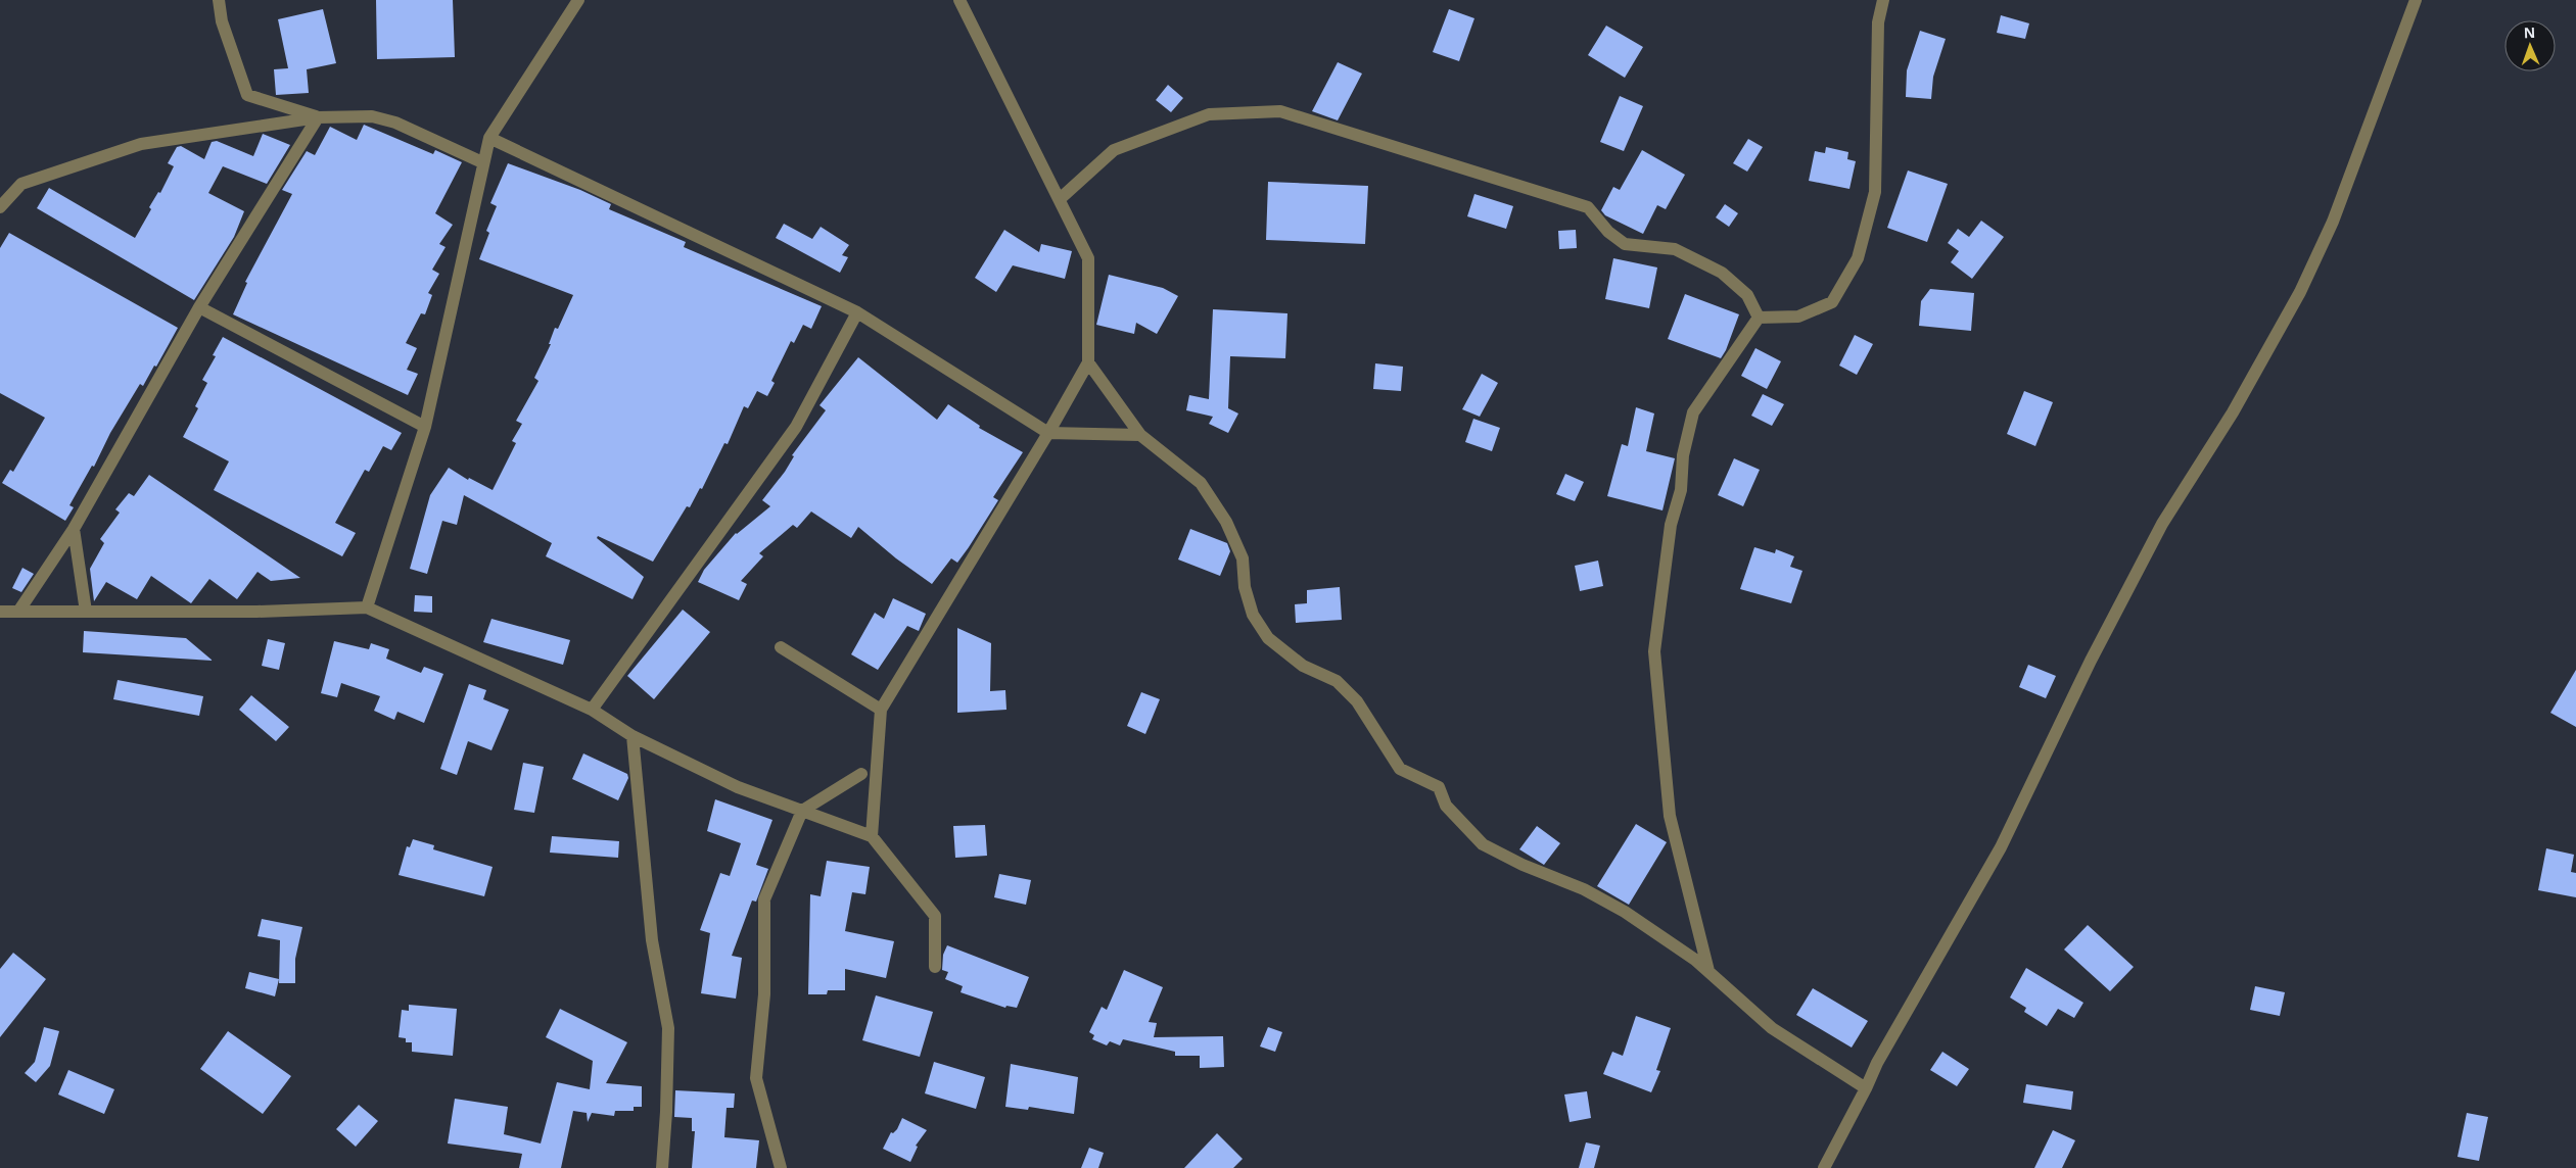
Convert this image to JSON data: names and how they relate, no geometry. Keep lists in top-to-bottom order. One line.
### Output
{"north":"top"}
